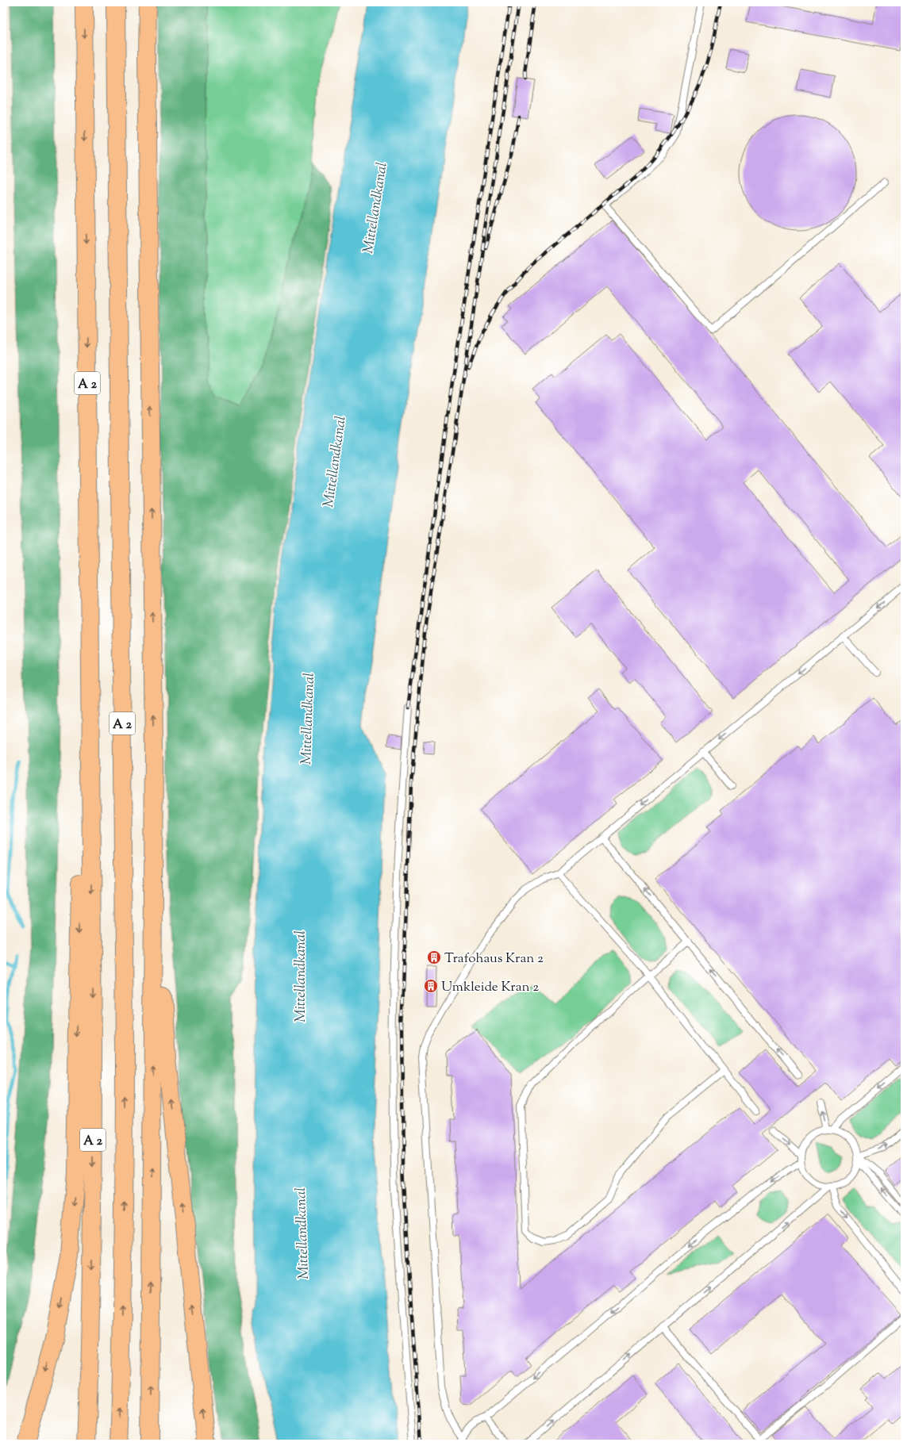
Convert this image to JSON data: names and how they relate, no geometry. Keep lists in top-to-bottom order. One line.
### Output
{"streets":{"highway":["A 2"]},"water":["Mittellandkanal"],"places":{"building":["Trafohaus Kran 2","Umkleide Kran 2"]}}
